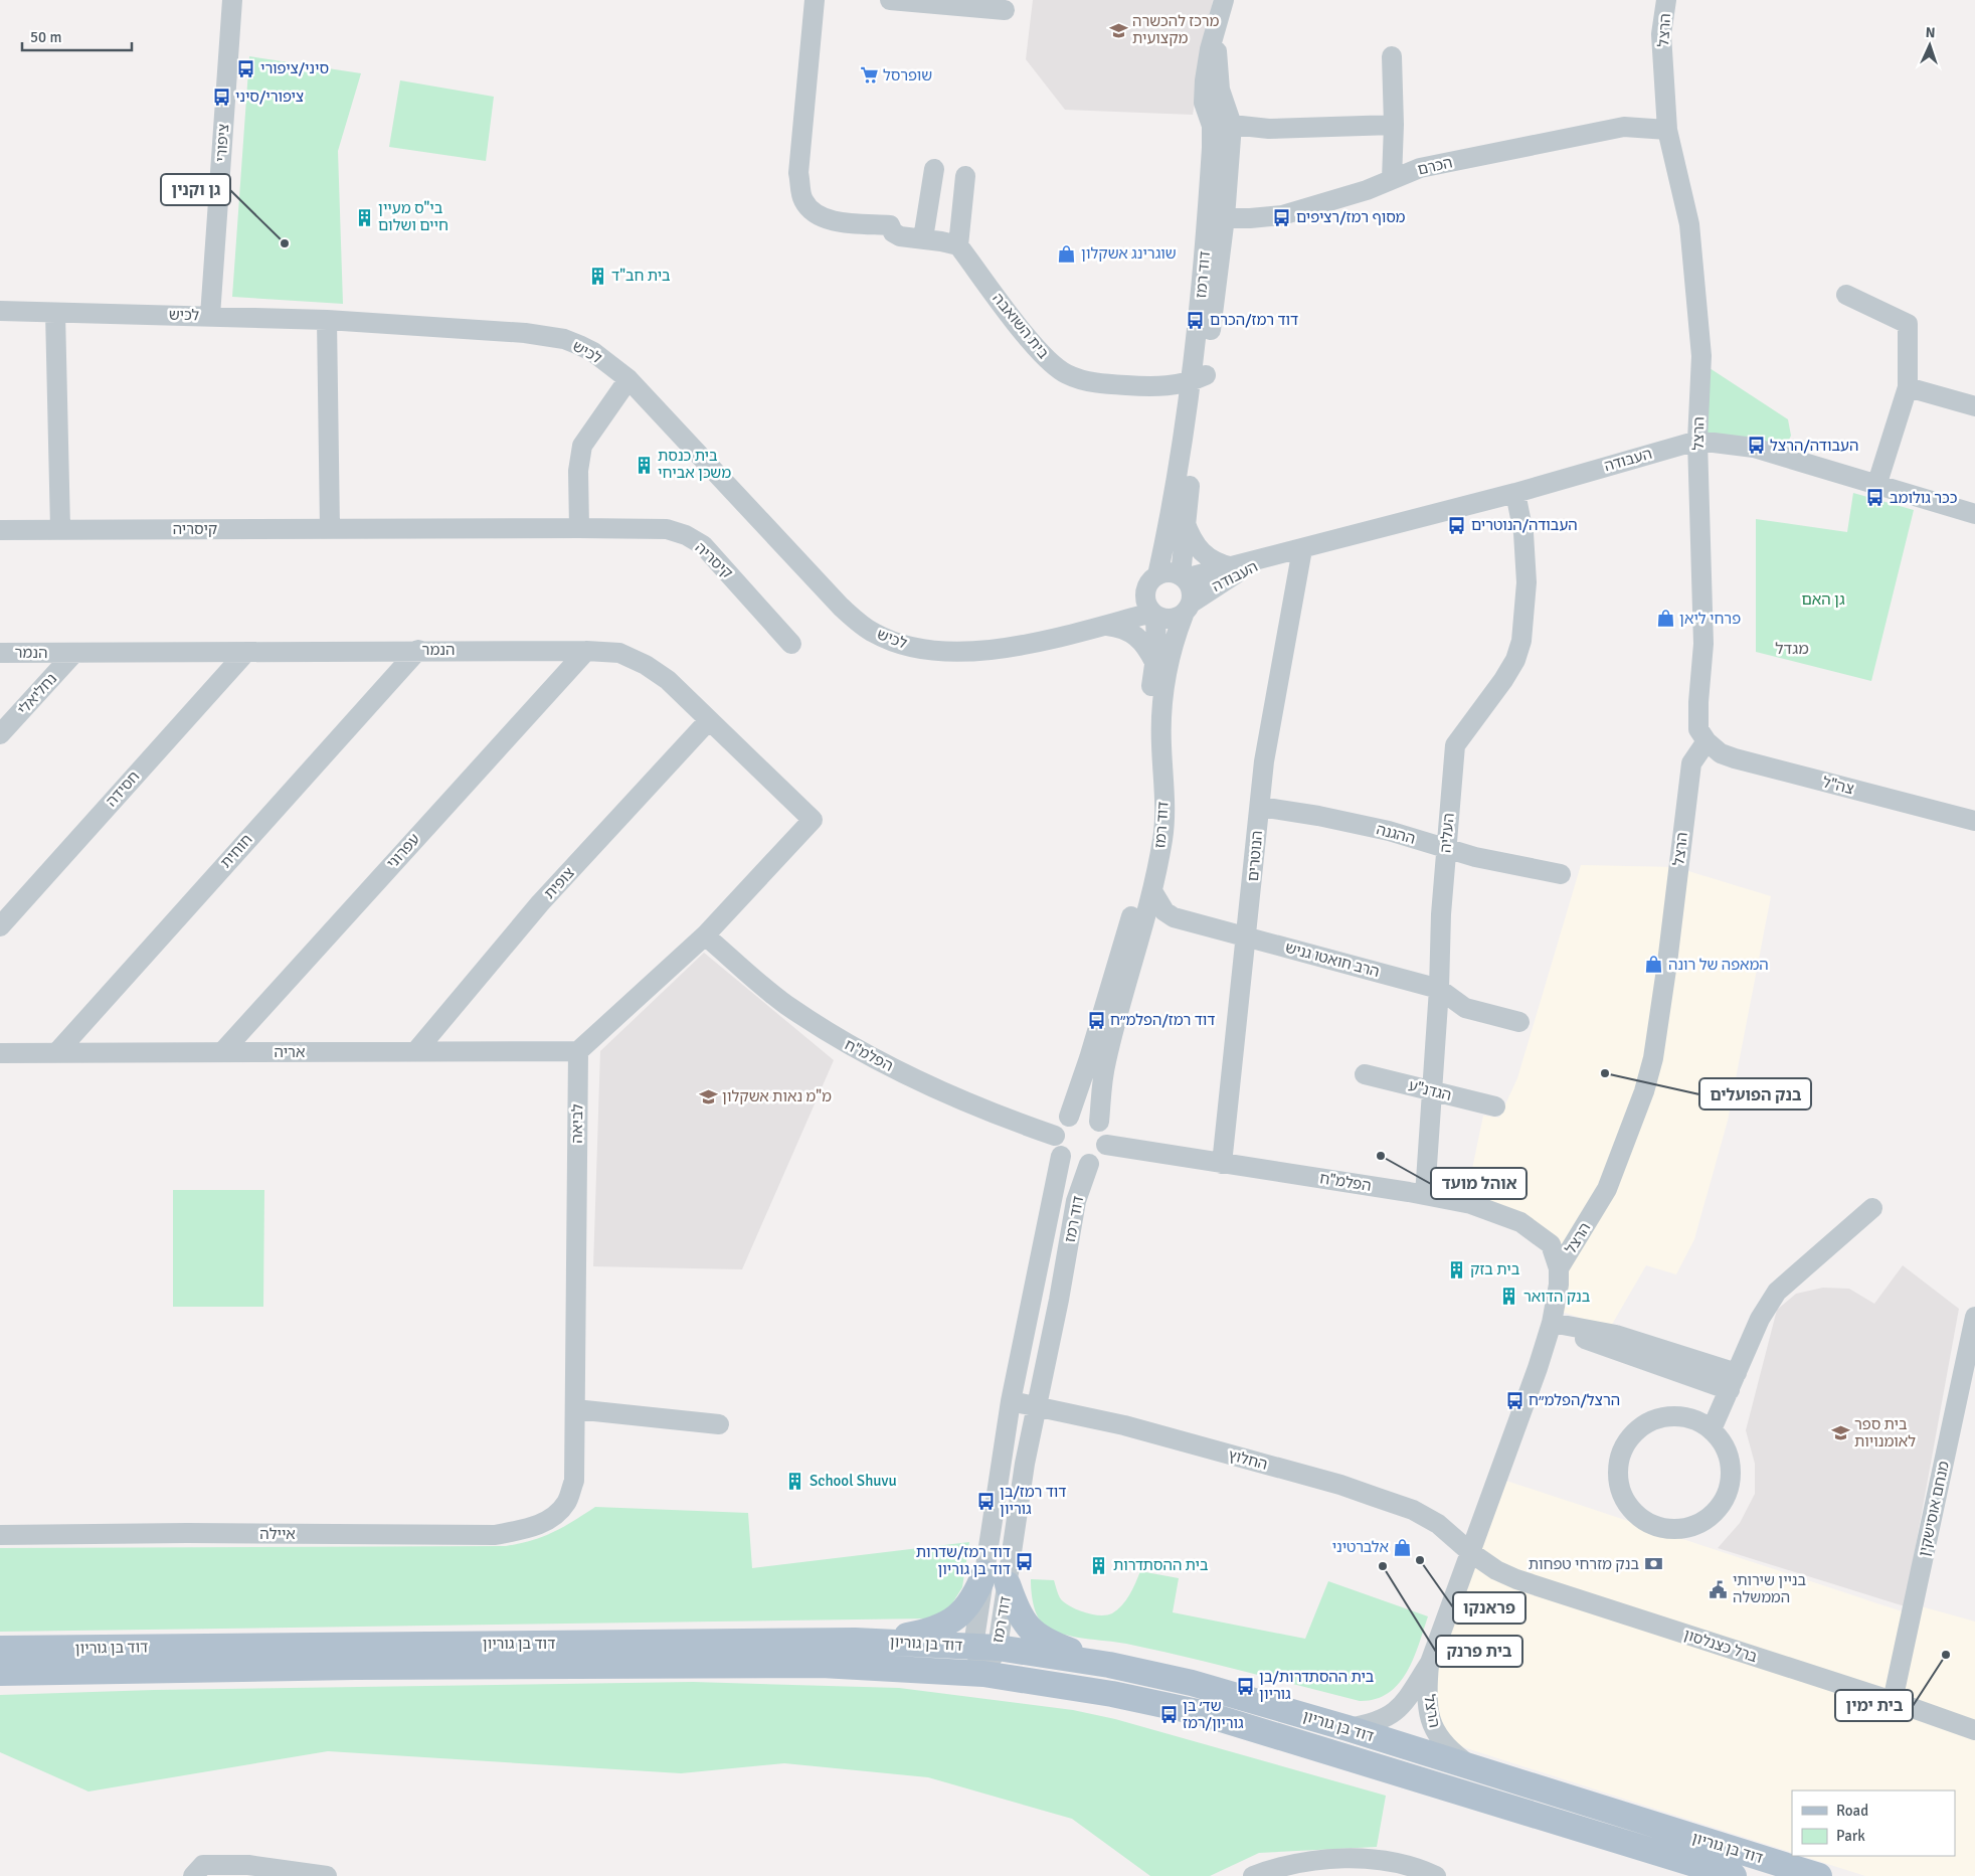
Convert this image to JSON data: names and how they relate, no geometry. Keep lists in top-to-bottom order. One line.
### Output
{"streets":{"main road":["דוד בן גוריון"],"street":["הרצל","ציפורי","הכרם","דוד רמז","לכיש","בית השואבה","העבודה","קיסריה","הנמר","נחליאלי","צה\"ל","חסידה","העליה","ההגנה","חוחית","עפרוני","הנוטרים","צופית","הרב חואטו גניש","אריה","הפלמ\"ח","הגדנ\"ע","לביאה","החלוץ","מנחם אוסישקין","איילה","ברל כצנלסון"]},"crossings":[["הרצל","הכרם"],["הרצל","העבודה"],["הרצל","צה\"ל"],["הרצל","הפלמ\"ח"],["הרצל","החלוץ"],["הרצל","דוד בן גוריון"],["הרצל","ברל כצנלסון"],["ציפורי","לכיש"],["הכרם","דוד רמז"],["דוד רמז","לכיש"],["דוד רמז","בית השואבה"],["דוד רמז","העבודה"],["דוד רמז","הרב חואטו גניש"],["דוד רמז","הפלמ\"ח"],["דוד רמז","החלוץ"],["דוד רמז","דוד בן גוריון"],["לכיש","העבודה"],["העבודה","העליה"],["העבודה","הנוטרים"],["הנמר","נחליאלי"],["הנמר","חסידה"],["הנמר","חוחית"],["הנמר","עפרוני"],["הנמר","צופית"],["הנמר","הפלמ\"ח"],["העליה","ההגנה"],["העליה","הרב חואטו גניש"],["העליה","הפלמ\"ח"],["העליה","הגדנ\"ע"],["ההגנה","הנוטרים"],["חוחית","אריה"],["עפרוני","אריה"],["הנוטרים","הרב חואטו גניש"],["הנוטרים","הפלמ\"ח"],["צופית","אריה"],["אריה","לביאה"],["לביאה","איילה"],["החלוץ","ברל כצנלסון"],["מנחם אוסישקין","ברל כצנלסון"]],"districts":["מגדל"],"parks":["גן האם"],"places":{"school or university":["מרכז להכשרה מקצועית","מ\"מ נאות אשקלון","בית ספר לאומנויות"],"bus stop":["סיני/ציפורי","ציפורי/סיני","מסוף רמז/רציפים","דוד רמז/הכרם","העבודה/הרצל","ככר גולומב","העבודה/הנוטרים","דוד רמז/הפלמ״ח","הרצל/הפלמ״ח","דוד רמז/בן גוריון","דוד רמז/שדרות דוד בן גוריון","בית ההסתדרות/בן גוריון","שד׳ בן גוריון/רמז"],"supermarket":["שופרסל"],"building":["בי\"ס מעיין חיים ושלום","בית חב\"ד","בית כנסת משכן אביחי","בית בזק","בנק הדואר","School Shuvu","בית ההסתדרות"],"other":["גן וקנין","בנק הפועלים","אוהל מועד","פראנקו","בית פרנק","בית ימין"],"shop":["שוגרינג אשקלון","פרחי ליאן","המאפה של רונה","אלברטיני"],"bank":["בנק מזרחי טפחות"],"public building":["בניין שירותי הממשלה"]},"legend":["Road","Park"],"scale_bar":"50 m","north":"top"}
